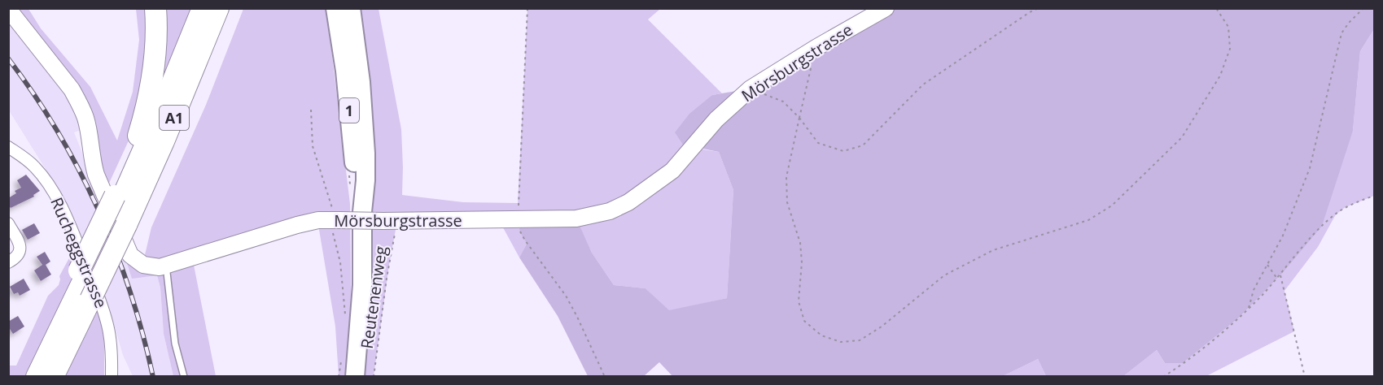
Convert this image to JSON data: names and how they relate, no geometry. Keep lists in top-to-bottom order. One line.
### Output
{"streets":{"highway":["A1"],"main road":["1"],"street":["Mörsburgstrasse","Rucheggstrasse"],"path":["Reutenenweg"]},"crossings":[["Mörsburgstrasse","Reutenenweg"]]}
